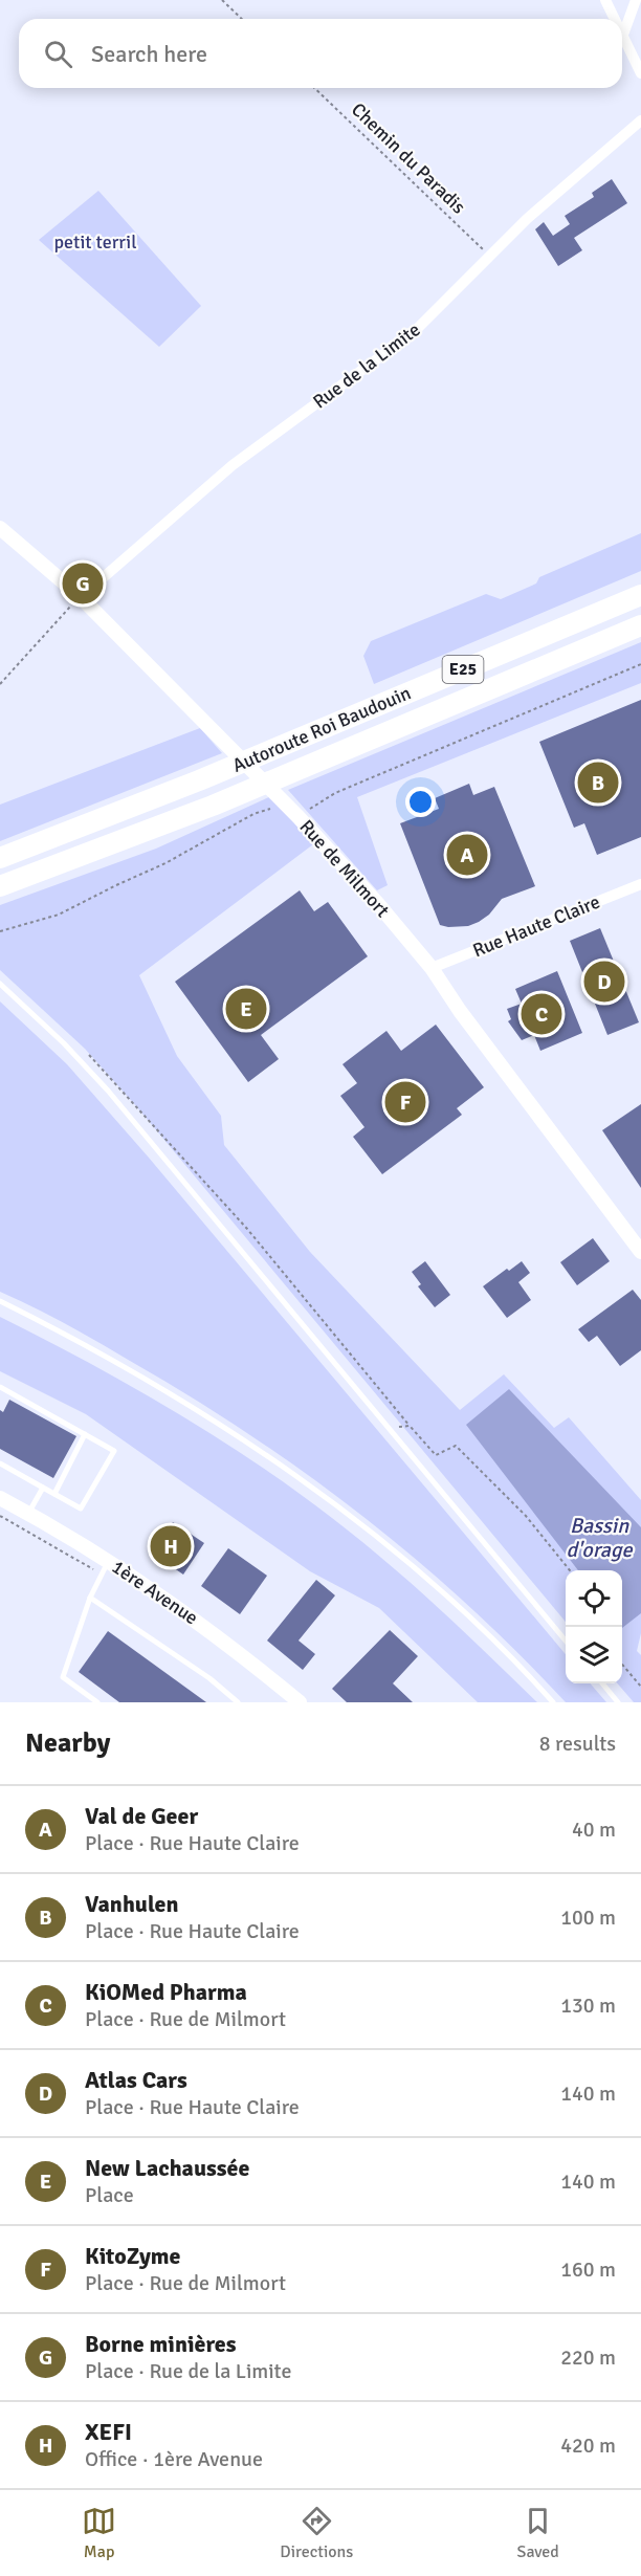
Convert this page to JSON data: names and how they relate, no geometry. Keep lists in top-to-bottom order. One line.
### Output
{"streets":{"highway":["E25","Autoroute Roi Baudouin"],"street":["Rue de la Limite","Rue de Milmort","Rue Haute Claire","1ère Avenue"],"path":["Chemin du Paradis"]},"crossings":[["Chemin du Paradis","Rue de la Limite"],["Rue de la Limite","Rue de Milmort"],["Rue de Milmort","Rue Haute Claire"]],"water":["Bassin d'orage"],"parks":["petit terril"],"page":{"search":"Search here","pins":["G","B","A","D","E","C","F","H"],"heading":["Nearby","8 results"],"list":[{"mark":"A","name":"Val de Geer","note":"Place · Rue Haute Claire","value":"40 m"},{"mark":"B","name":"Vanhulen","note":"Place · Rue Haute Claire","value":"100 m"},{"mark":"C","name":"KiOMed Pharma","note":"Place · Rue de Milmort","value":"130 m"},{"mark":"D","name":"Atlas Cars","note":"Place · Rue Haute Claire","value":"140 m"},{"mark":"E","name":"New Lachaussée","note":"Place","value":"140 m"},{"mark":"F","name":"KitoZyme","note":"Place · Rue de Milmort","value":"160 m"},{"mark":"G","name":"Borne minières","note":"Place · Rue de la Limite","value":"220 m"},{"mark":"H","name":"XEFI","note":"Office · 1ère Avenue","value":"420 m"}],"nav":["Map","Directions","Saved"]}}
